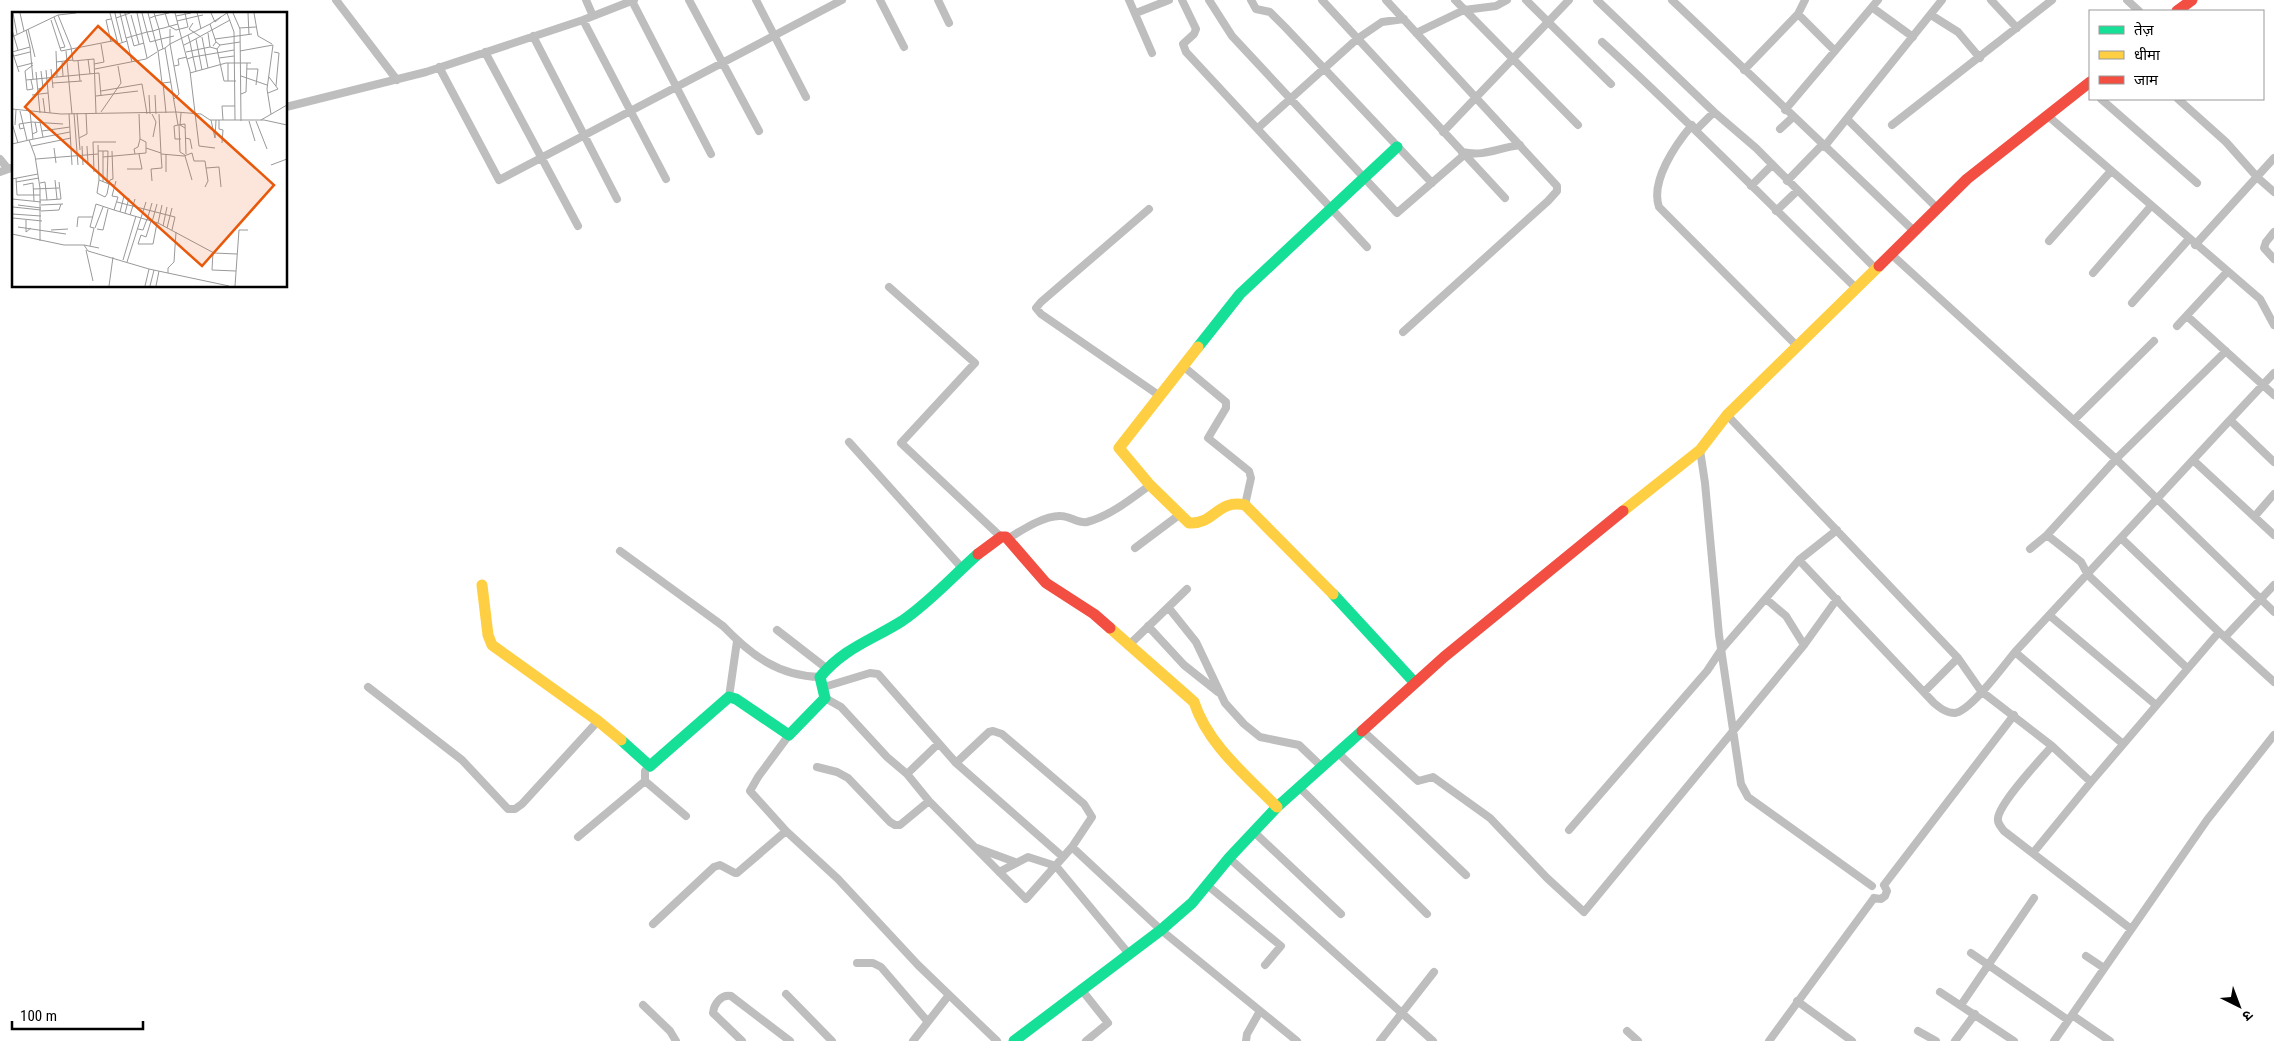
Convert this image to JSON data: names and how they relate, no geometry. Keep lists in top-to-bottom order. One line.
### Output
{"legend":["तेज़","धीमा","जाम"],"scale_bar":"100 m","north":"bottom right"}
